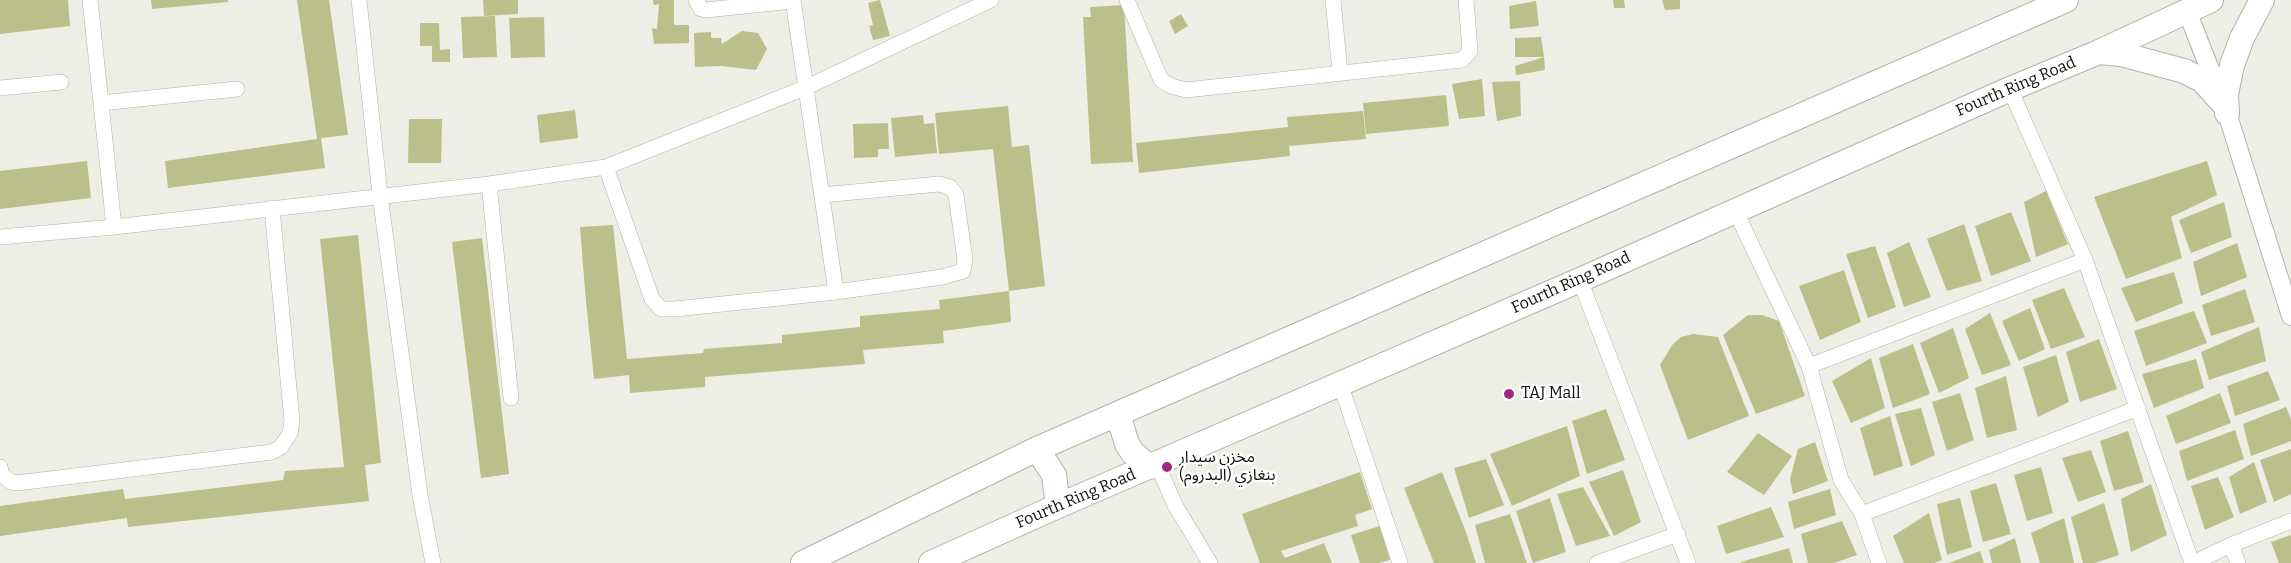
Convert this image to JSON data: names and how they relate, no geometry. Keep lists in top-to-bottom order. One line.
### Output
{"streets":{"main road":["Fourth Ring Road"]},"places":["TAJ Mall","مخزن سيدار بنغازي (البدروم)"]}
